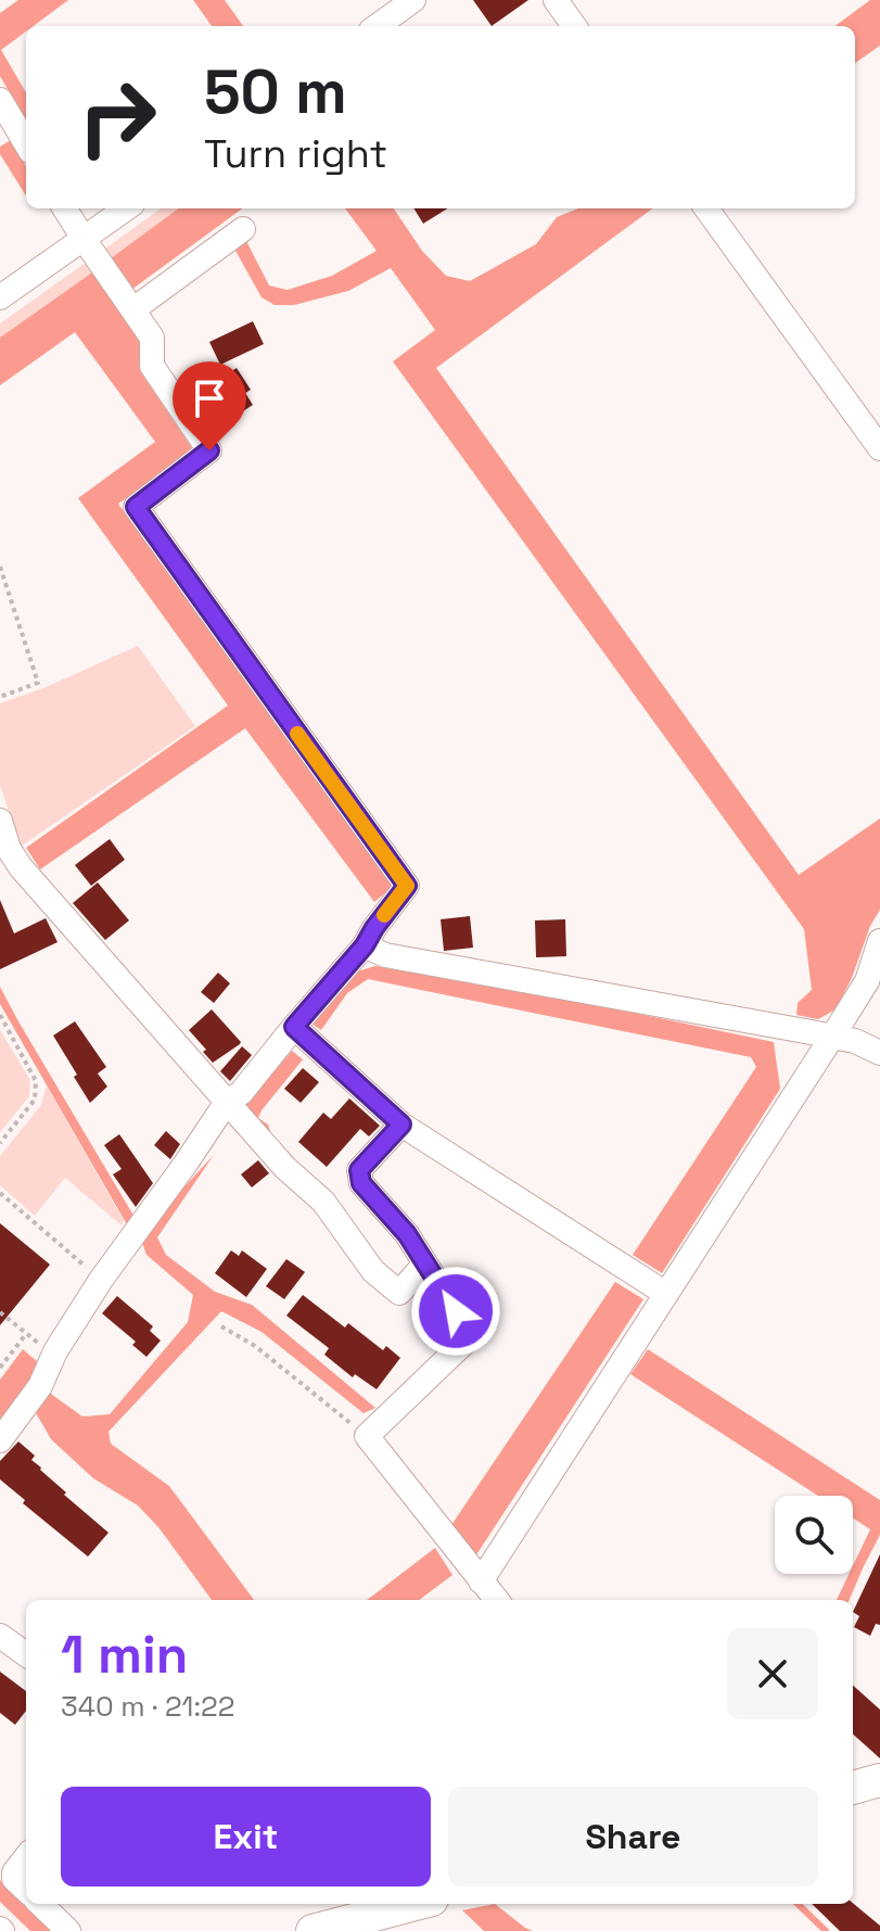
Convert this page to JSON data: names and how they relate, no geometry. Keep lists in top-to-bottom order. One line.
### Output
{"page":{"turn":["50 m","Turn right"],"heading":["1 min","340 m · 21:22"],"buttons":["Exit","Share"]}}
